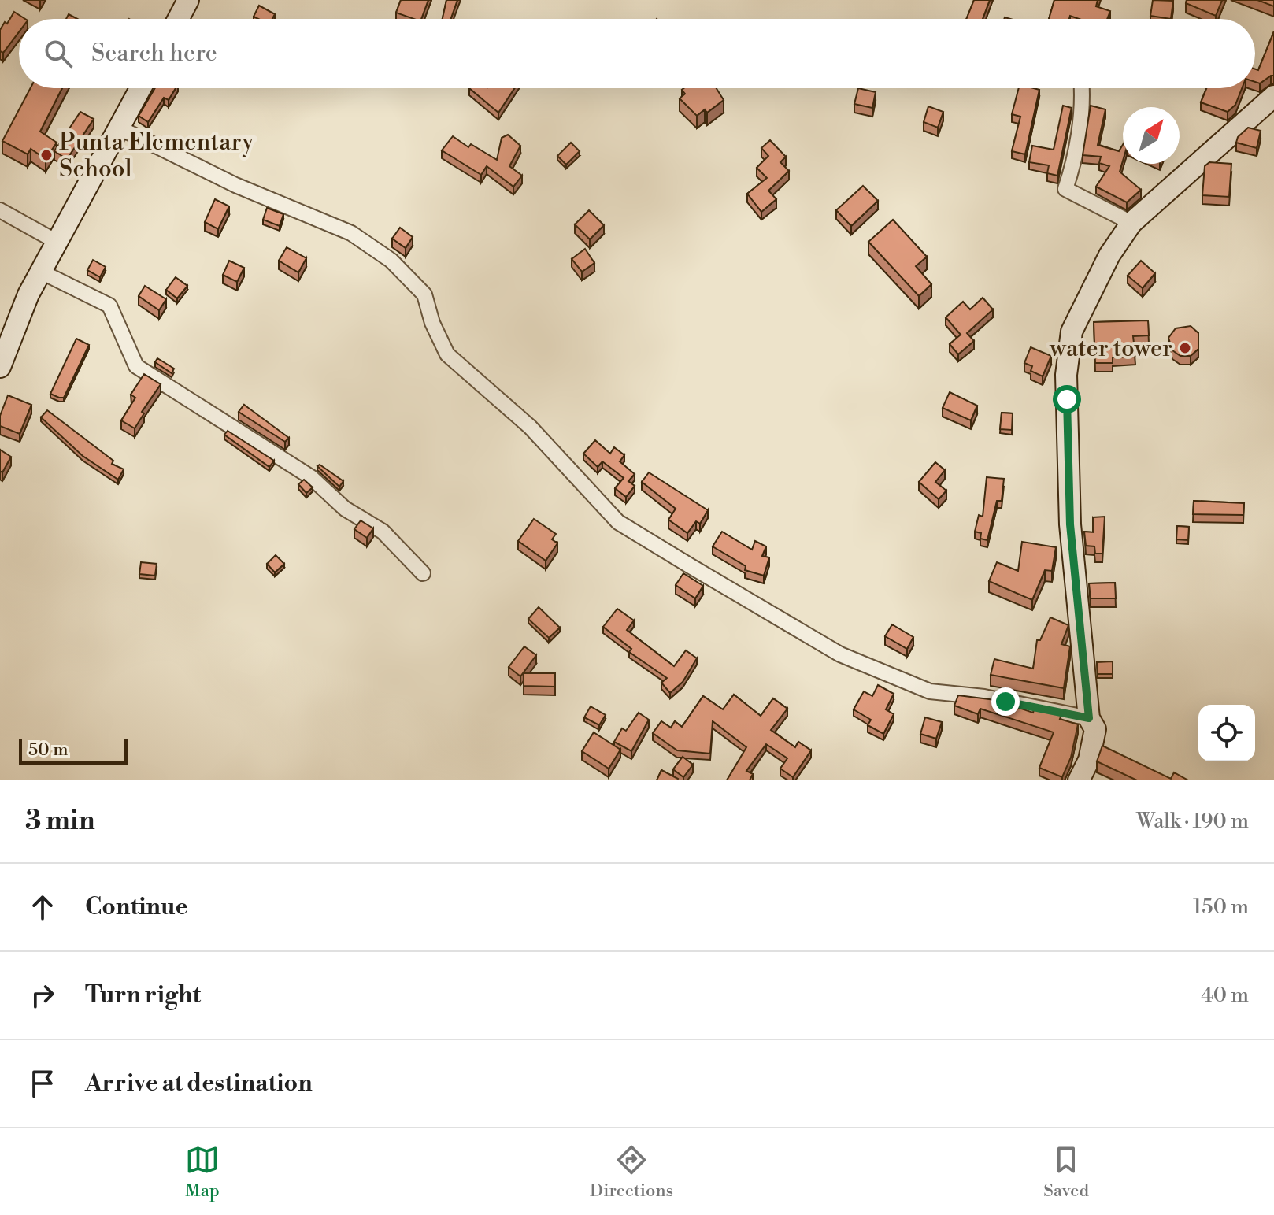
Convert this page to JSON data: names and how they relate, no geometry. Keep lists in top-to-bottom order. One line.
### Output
{"places":["Punta Elementary School","water tower"],"scale_bar":"50 m","north":"top right","page":{"search":"Search here","scale":"50 m","heading":["3 min","Walk · 190 m"],"list":[["Continue","150 m"],["Turn right","40 m"],"Arrive at destination"],"nav":["Map","Directions","Saved"]}}
